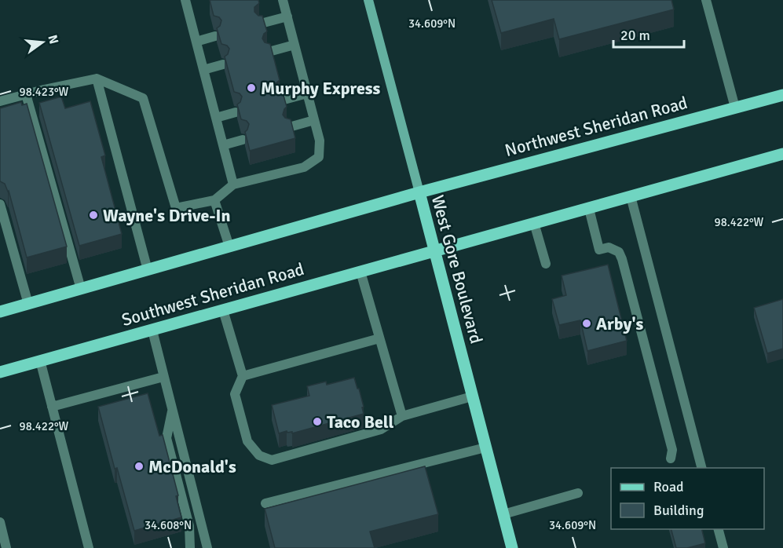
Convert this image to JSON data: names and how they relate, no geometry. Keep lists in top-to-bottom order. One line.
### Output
{"streets":{"main road":["Northwest Sheridan Road","West Gore Boulevard","Southwest Sheridan Road"]},"crossings":[["Northwest Sheridan Road","West Gore Boulevard"],["West Gore Boulevard","Southwest Sheridan Road"]],"places":["Murphy Express","Wayne's Drive-In","Arby's","Taco Bell","McDonald's"],"legend":["Road","Building"],"scale_bar":"20 m","north":"right","coordinates":["34.609°N","98.423°W","98.422°W","34.608°N"]}
